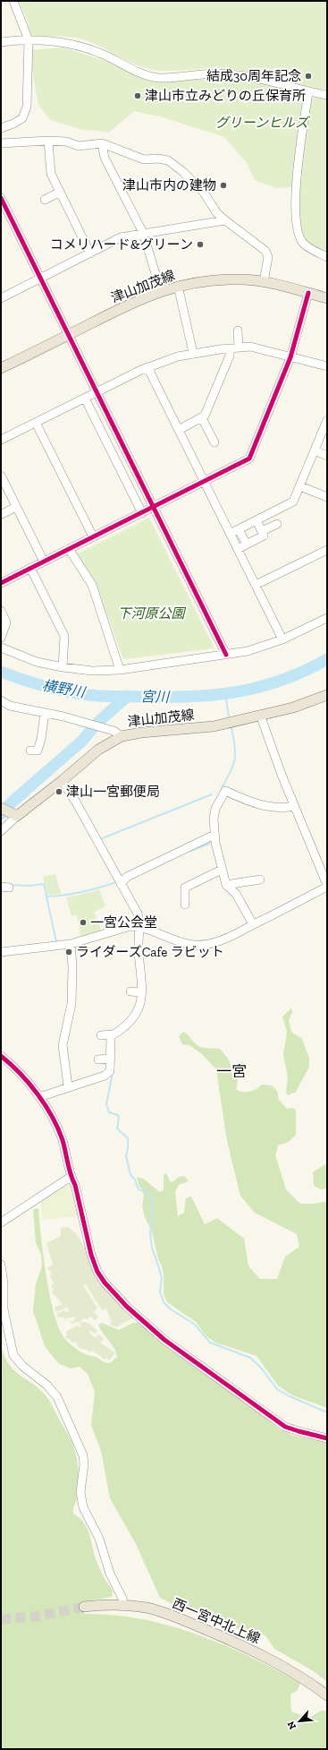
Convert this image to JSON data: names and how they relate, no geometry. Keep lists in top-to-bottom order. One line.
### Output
{"streets":{"main road":["津山加茂線","西一宮中北上線"]},"districts":["一宮"],"water":["横野川","宮川"],"parks":["グリーンヒルズ","下河原公園"],"places":["結成30周年記念","津山市立みどりの丘保育所","津山市内の建物","コメリハード&グリーン","津山一宮郵便局","一宮公会堂","ライダーズCafe ラビット"],"north":"bottom left"}
